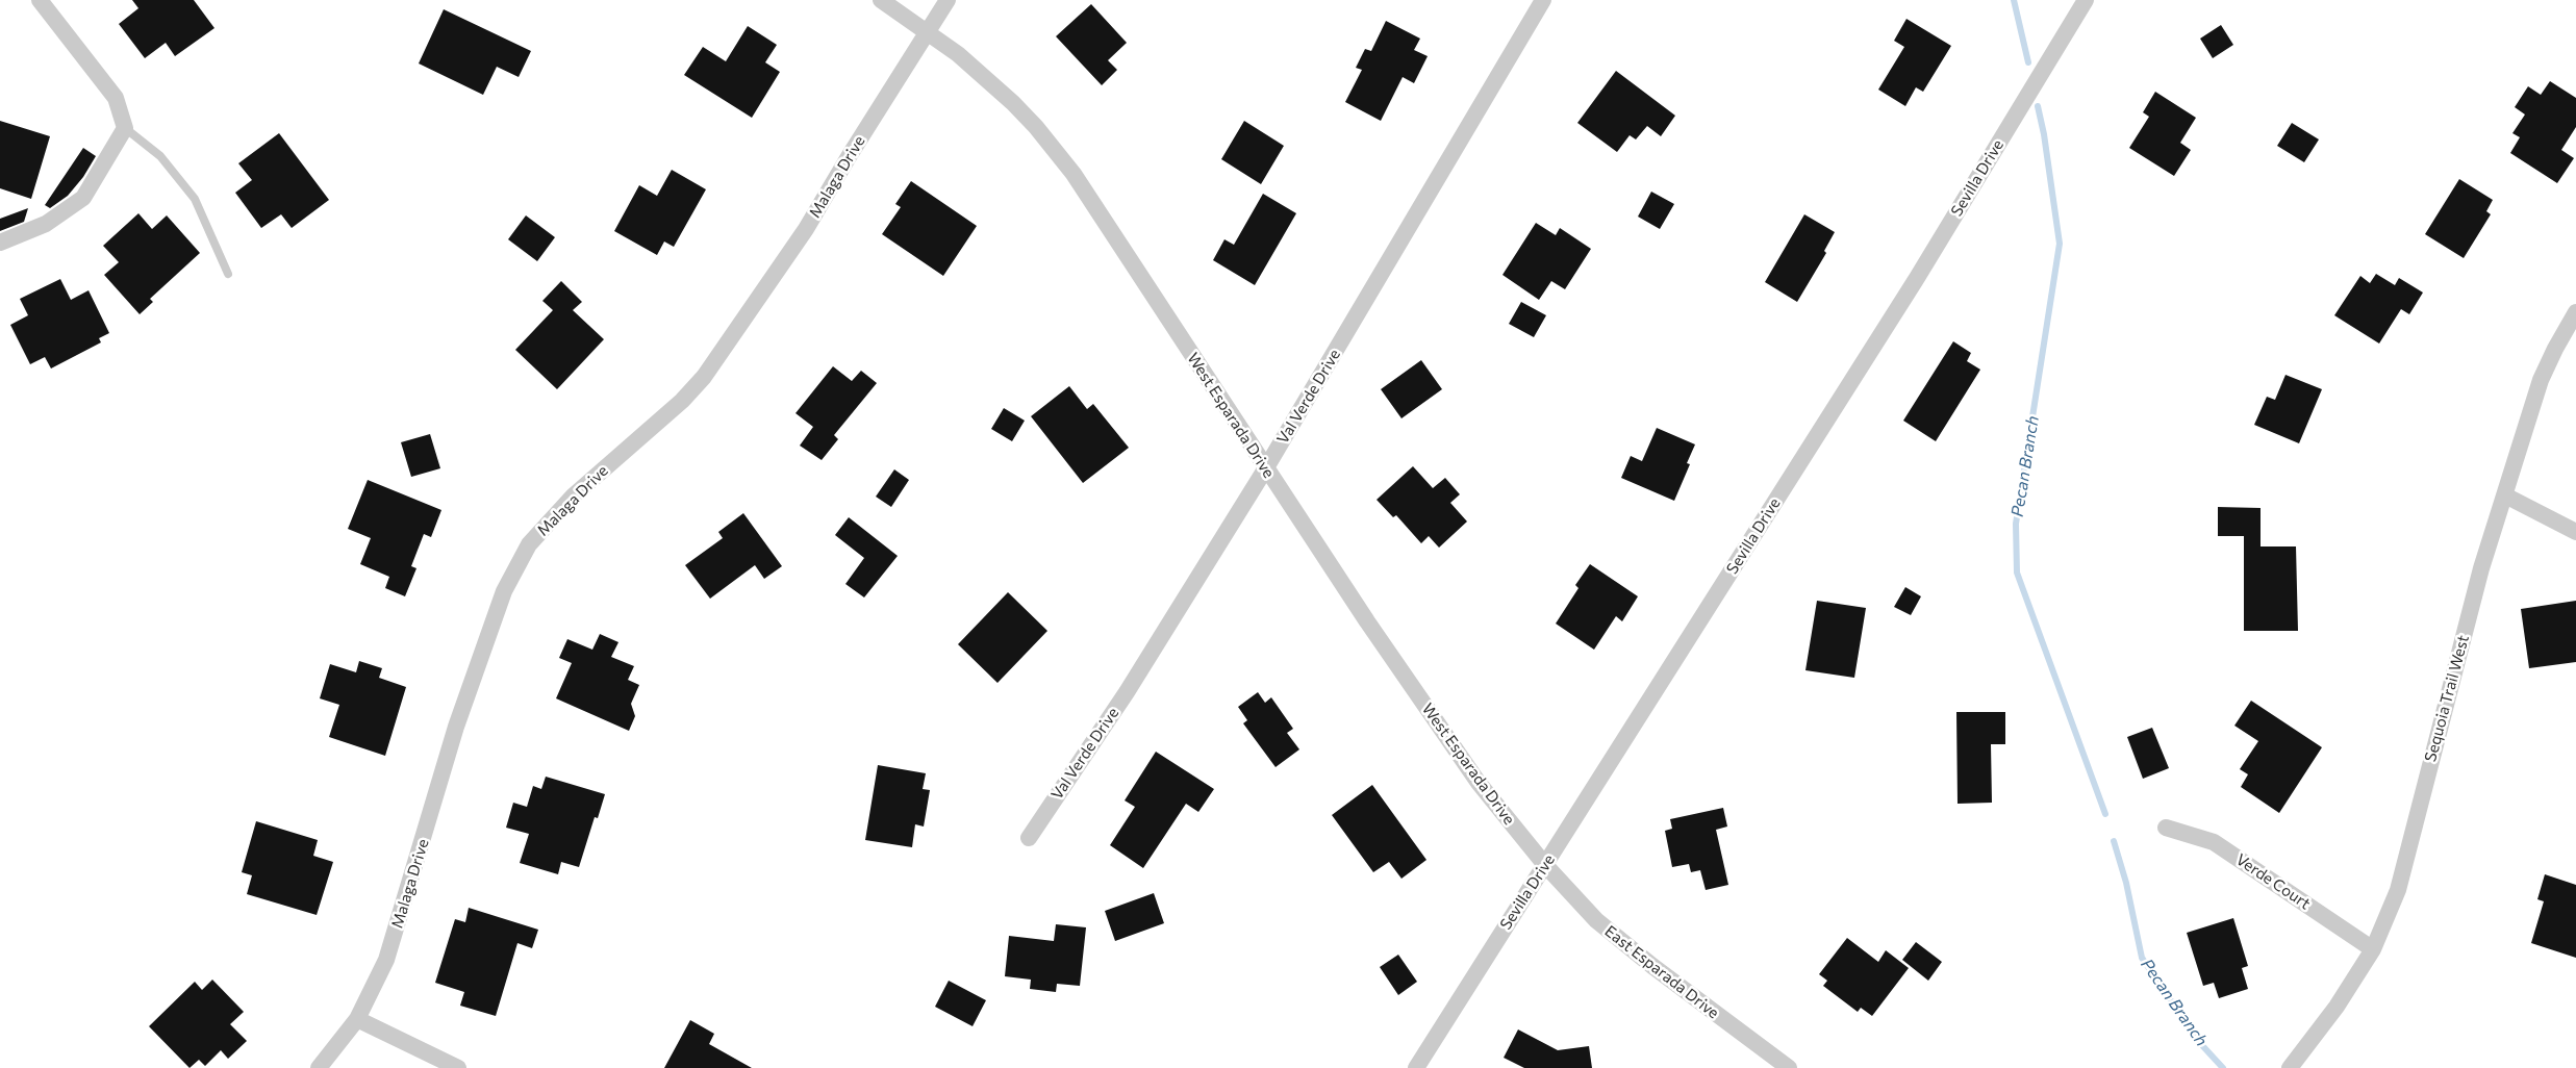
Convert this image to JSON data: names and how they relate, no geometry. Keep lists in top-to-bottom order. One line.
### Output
{"streets":{"street":["Malaga Drive","Sevilla Drive","Val Verde Drive","West Esparada Drive","Sequoia Trail West","Verde Court","East Esparada Drive"]},"crossings":[["Malaga Drive","West Esparada Drive"],["Sevilla Drive","West Esparada Drive"],["Sevilla Drive","East Esparada Drive"],["Val Verde Drive","West Esparada Drive"],["West Esparada Drive","East Esparada Drive"],["Sequoia Trail West","Verde Court"]],"water":["Pecan Branch"]}
